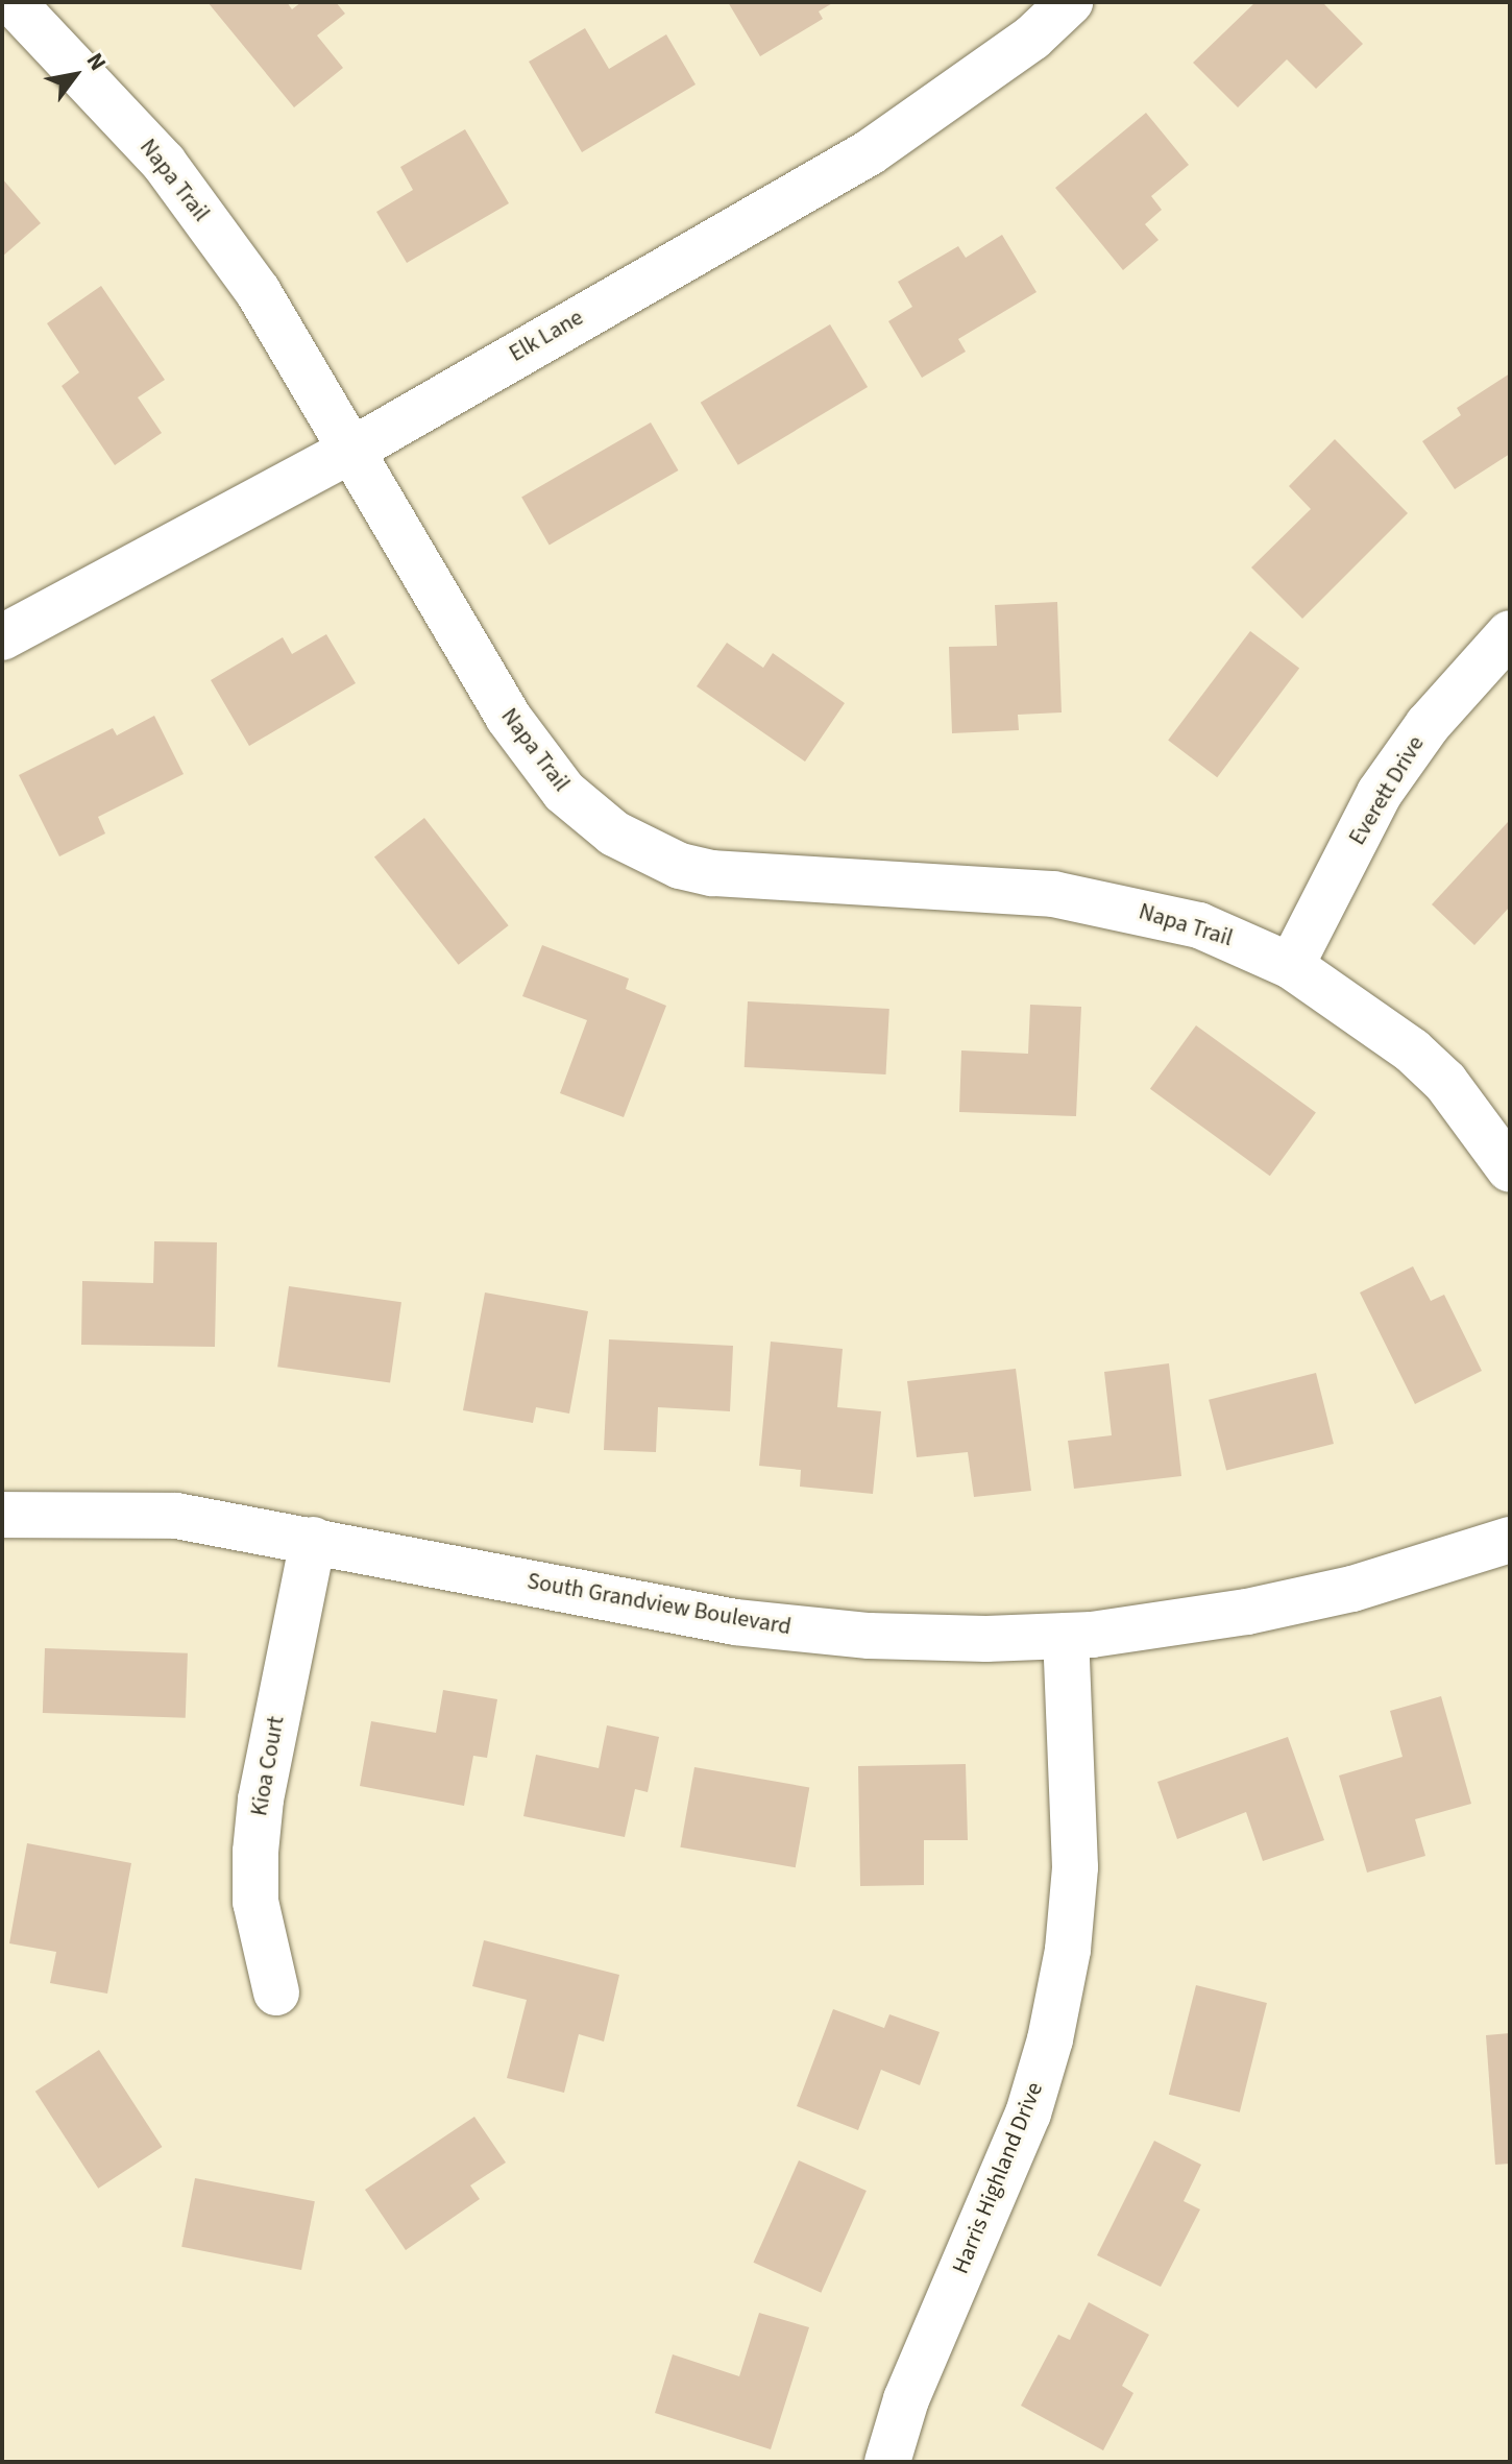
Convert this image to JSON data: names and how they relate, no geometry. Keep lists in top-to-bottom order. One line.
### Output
{"streets":{"street":["Napa Trail","Elk Lane","Everett Drive","South Grandview Boulevard","Kioa Court","Harris Highland Drive"]},"crossings":[["Napa Trail","Elk Lane"],["Napa Trail","Everett Drive"],["South Grandview Boulevard","Kioa Court"],["South Grandview Boulevard","Harris Highland Drive"]],"north":"top right"}
